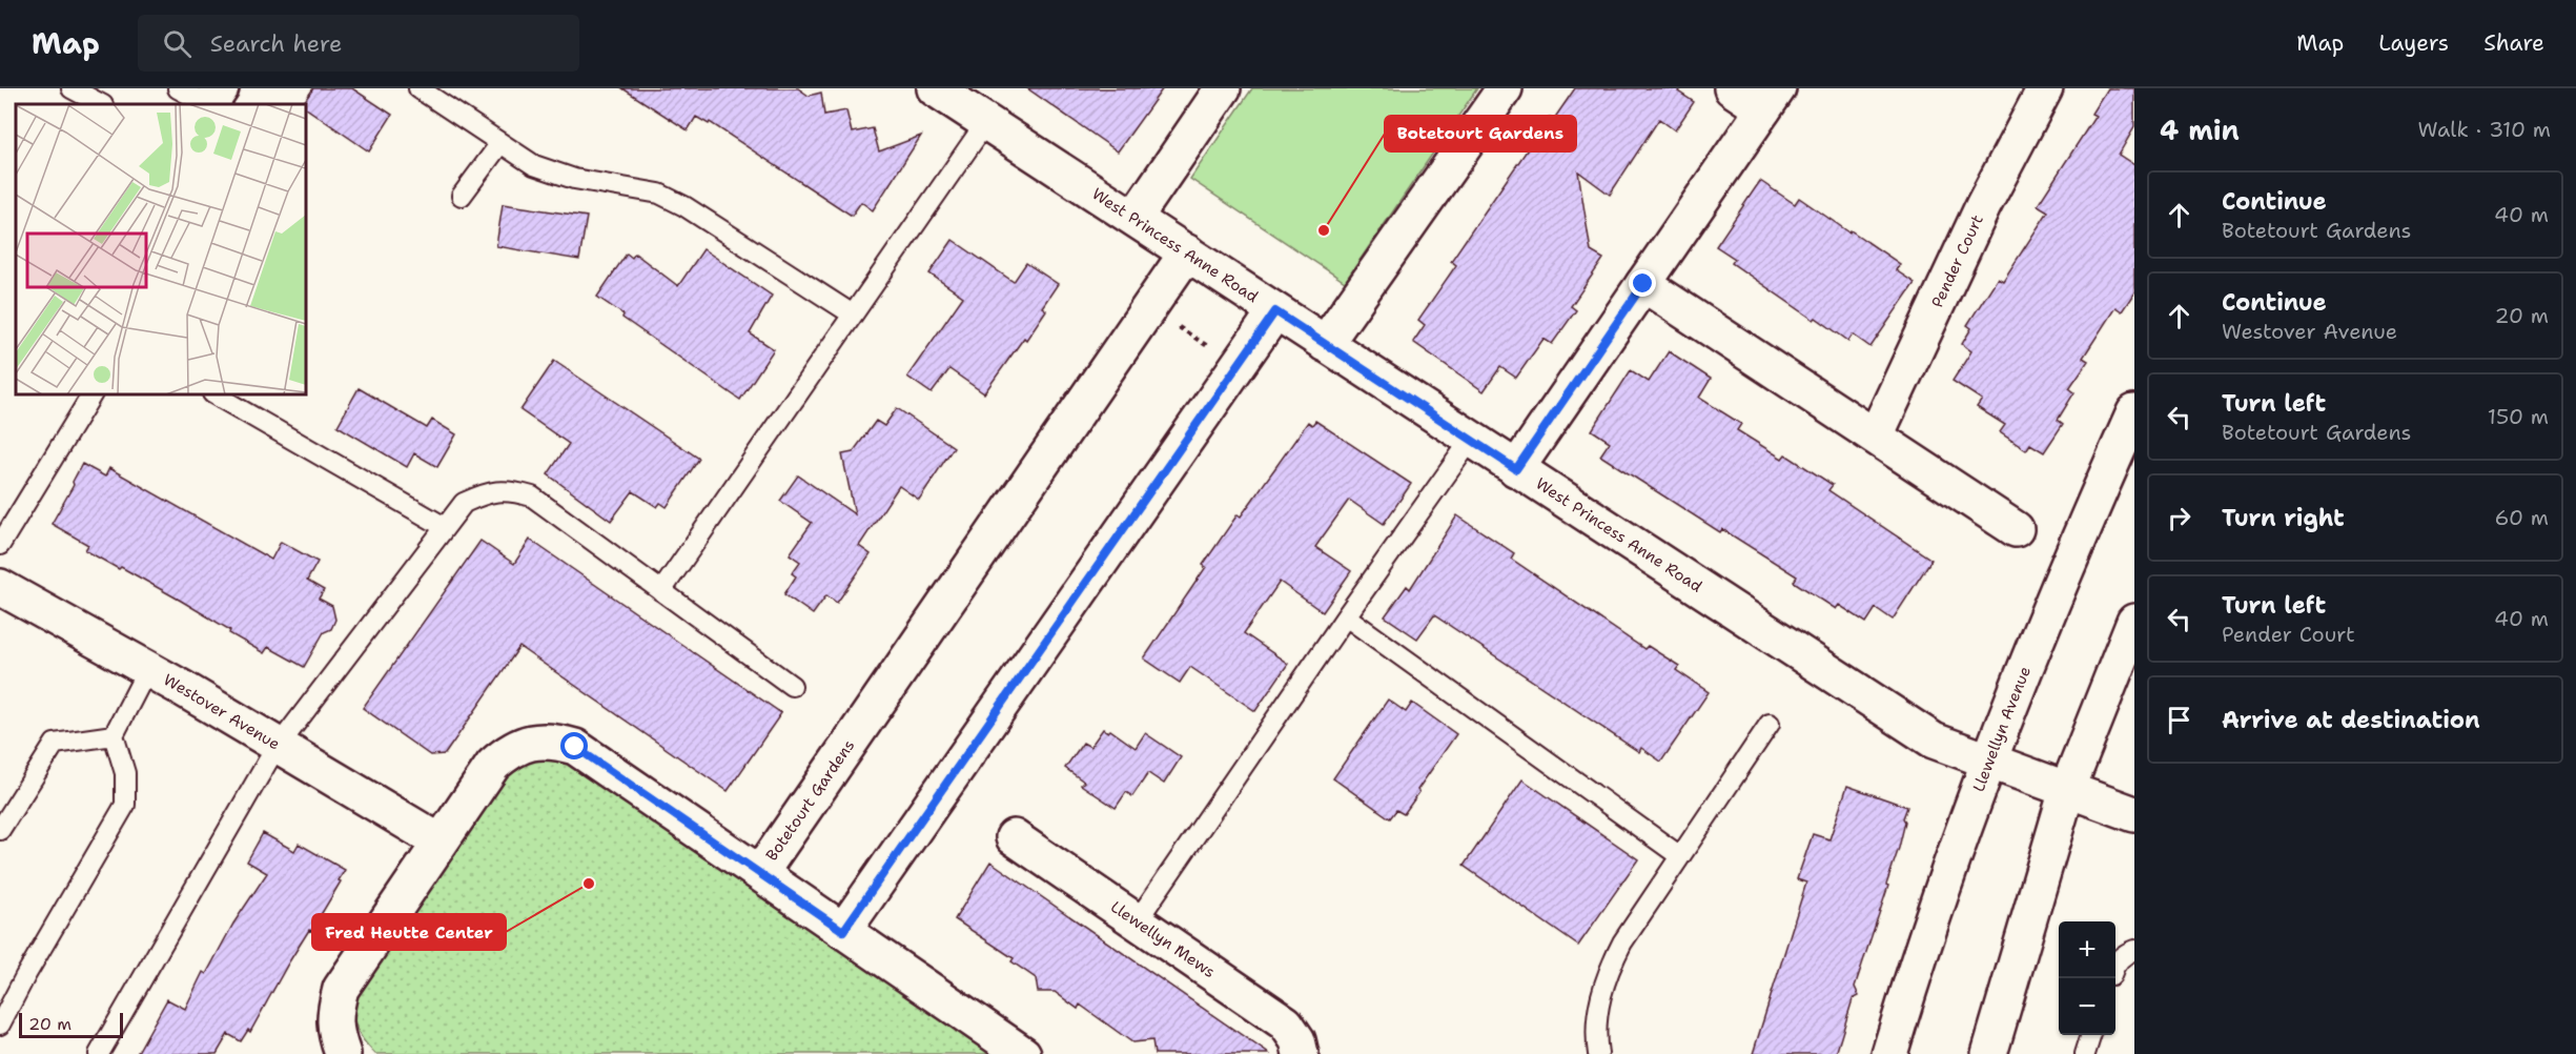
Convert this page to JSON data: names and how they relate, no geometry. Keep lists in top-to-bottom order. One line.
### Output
{"streets":{"street":["West Princess Anne Road","Pender Court","Westover Avenue","Llewellyn Avenue","Botetourt Gardens","Llewellyn Mews"]},"crossings":[["West Princess Anne Road","Llewellyn Avenue"],["West Princess Anne Road","Botetourt Gardens"],["Westover Avenue","Botetourt Gardens"]],"places":["Botetourt Gardens","Fred Heutte Center"],"scale_bar":"20 m","page":{"header":"Map","search":"Search here","nav":["Map","Layers","Share"],"heading":["4 min","Walk · 310 m"],"list":[["Continue","Botetourt Gardens","40 m"],["Continue","Westover Avenue","20 m"],["Turn left","Botetourt Gardens","150 m"],["Turn right","60 m"],["Turn left","Pender Court","40 m"],"Arrive at destination"],"map_buttons":["+","−"],"scale":"20 m"}}
